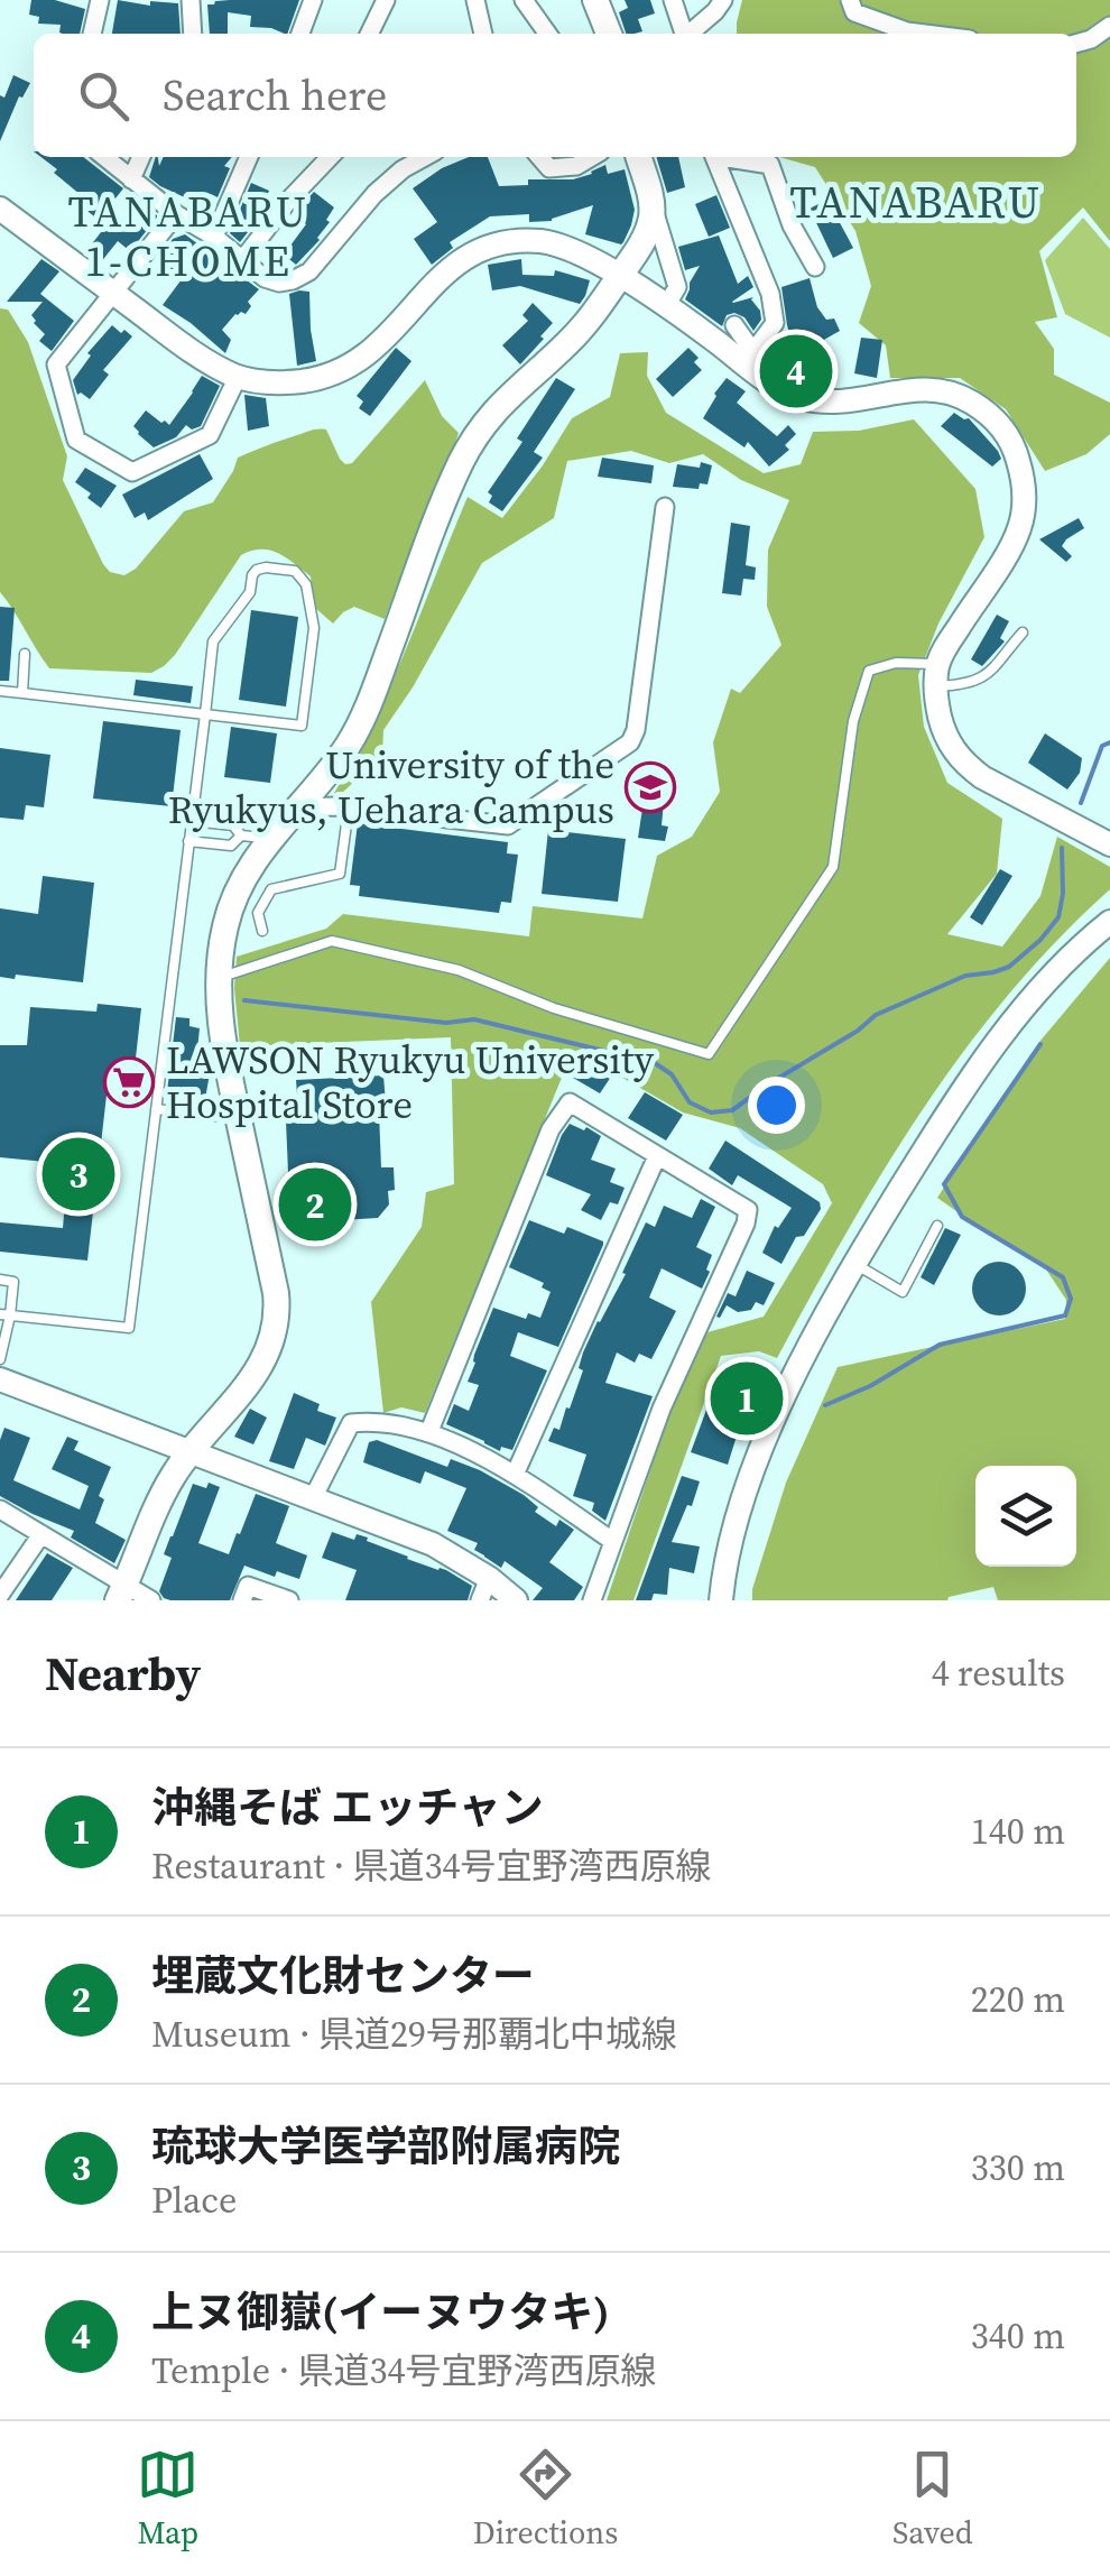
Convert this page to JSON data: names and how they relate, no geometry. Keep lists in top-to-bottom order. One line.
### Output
{"districts":["TANABARU","TANABARU 1-CHOME"],"places":{"school or university":["University of the Ryukyus, Uehara Campus"],"supermarket":["LAWSON Ryukyu University Hospital Store"]},"page":{"search":"Search here","pins":["4","3","2","1"],"heading":["Nearby","4 results"],"list":[{"mark":"1","name":"沖縄そば エッチャン","note":"Restaurant · 県道34号宜野湾西原線","value":"140 m"},{"mark":"2","name":"埋蔵文化財センター","note":"Museum · 県道29号那覇北中城線","value":"220 m"},{"mark":"3","name":"琉球大学医学部附属病院","note":"Place","value":"330 m"},{"mark":"4","name":"上ヌ御嶽(イーヌウタキ)","note":"Temple · 県道34号宜野湾西原線","value":"340 m"}],"nav":["Map","Directions","Saved"]}}
